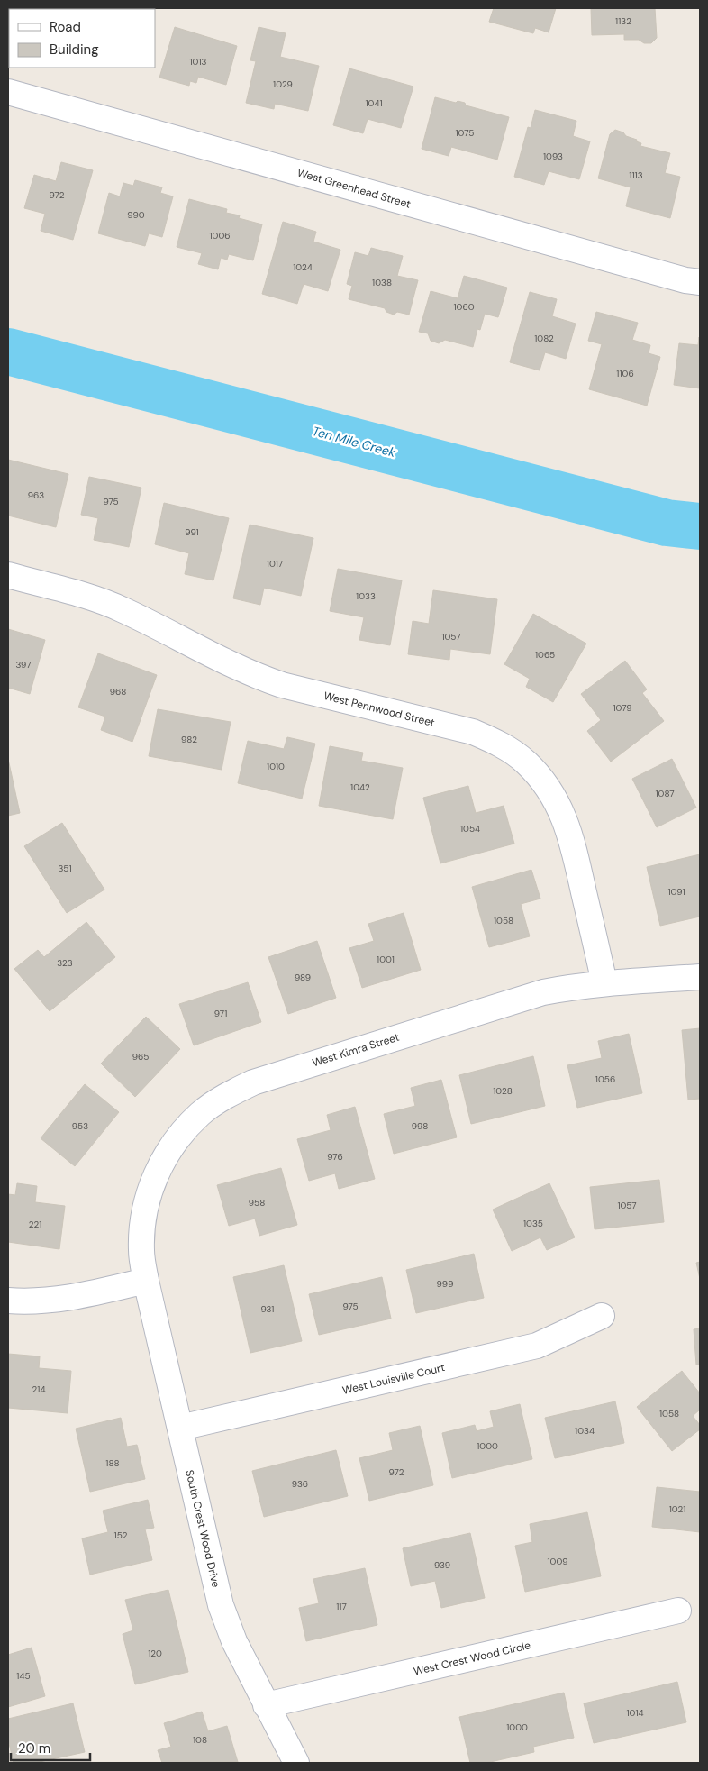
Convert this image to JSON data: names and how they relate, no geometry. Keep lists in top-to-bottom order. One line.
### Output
{"streets":{"street":["West Greenhead Street","West Pennwood Street","West Kimra Street","West Louisville Court","South Crest Wood Drive","West Crest Wood Circle"]},"crossings":[["West Pennwood Street","West Kimra Street"],["West Kimra Street","South Crest Wood Drive"],["West Louisville Court","South Crest Wood Drive"],["South Crest Wood Drive","West Crest Wood Circle"]],"water":["Ten Mile Creek"],"house_numbers":["1132","1013","1029","1041","1075","1093","1113","972","990","1006","1024","1038","1060","1082","1106","963","975","991","1017","1033","1057","1065","397","968","1079","982","1010","1042","1087","1054","351","1091","1058","1001","323","989","971","965","1056","1028","953","998","976","958","1057","1035","221","999","975","931","214","1058","1034","1000","188","972","936","1021","152","1009","939","117","120","145","1014","1000","108"],"legend":["Road","Building"],"scale_bar":"20 m"}
